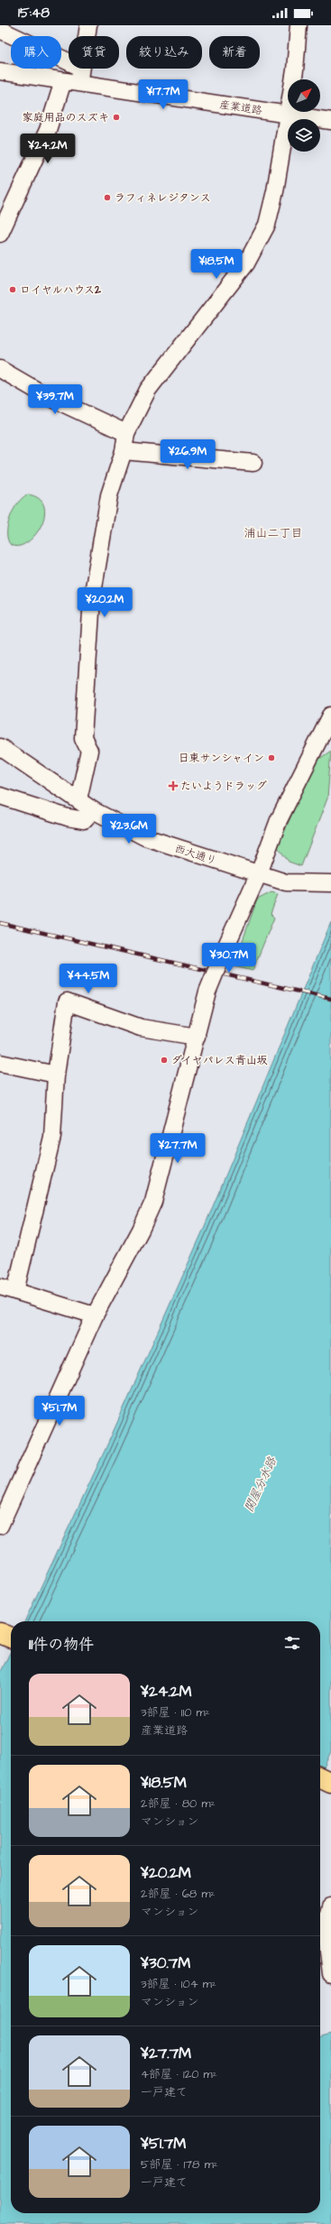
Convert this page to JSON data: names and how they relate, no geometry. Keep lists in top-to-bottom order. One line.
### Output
{"streets":{"street":["産業道路","西大通り"]},"districts":["浦山二丁目"],"water":["関屋分水路"],"places":{"other":["家庭用品のスズキ","ラフィネレジタンス","ロイヤルハウス2","日東サンシャイン","ダイヤパレス青山坂"],"health":["たいようドラッグ"]},"north":"top right","page":{"status":"15:48","chip":["購入","賃貸","絞り込み","新着"],"price":["¥17.7M","¥24.2M","¥18.5M","¥39.7M","¥26.9M","¥20.2M","¥23.6M","¥30.7M","¥44.5M","¥27.7M","¥51.7M"],"heading":"11件の物件","list":[{"name":"¥24.2M","note":"3部屋 · 110 m² · 産業道路"},{"name":"¥18.5M","note":"2部屋 · 80 m² · マンション"},{"name":"¥20.2M","note":"2部屋 · 68 m² · マンション"},{"name":"¥30.7M","note":"3部屋 · 104 m² · マンション"},{"name":"¥27.7M","note":"4部屋 · 120 m² · 一戸建て"},{"name":"¥51.7M","note":"5部屋 · 178 m² · 一戸建て"}]}}
